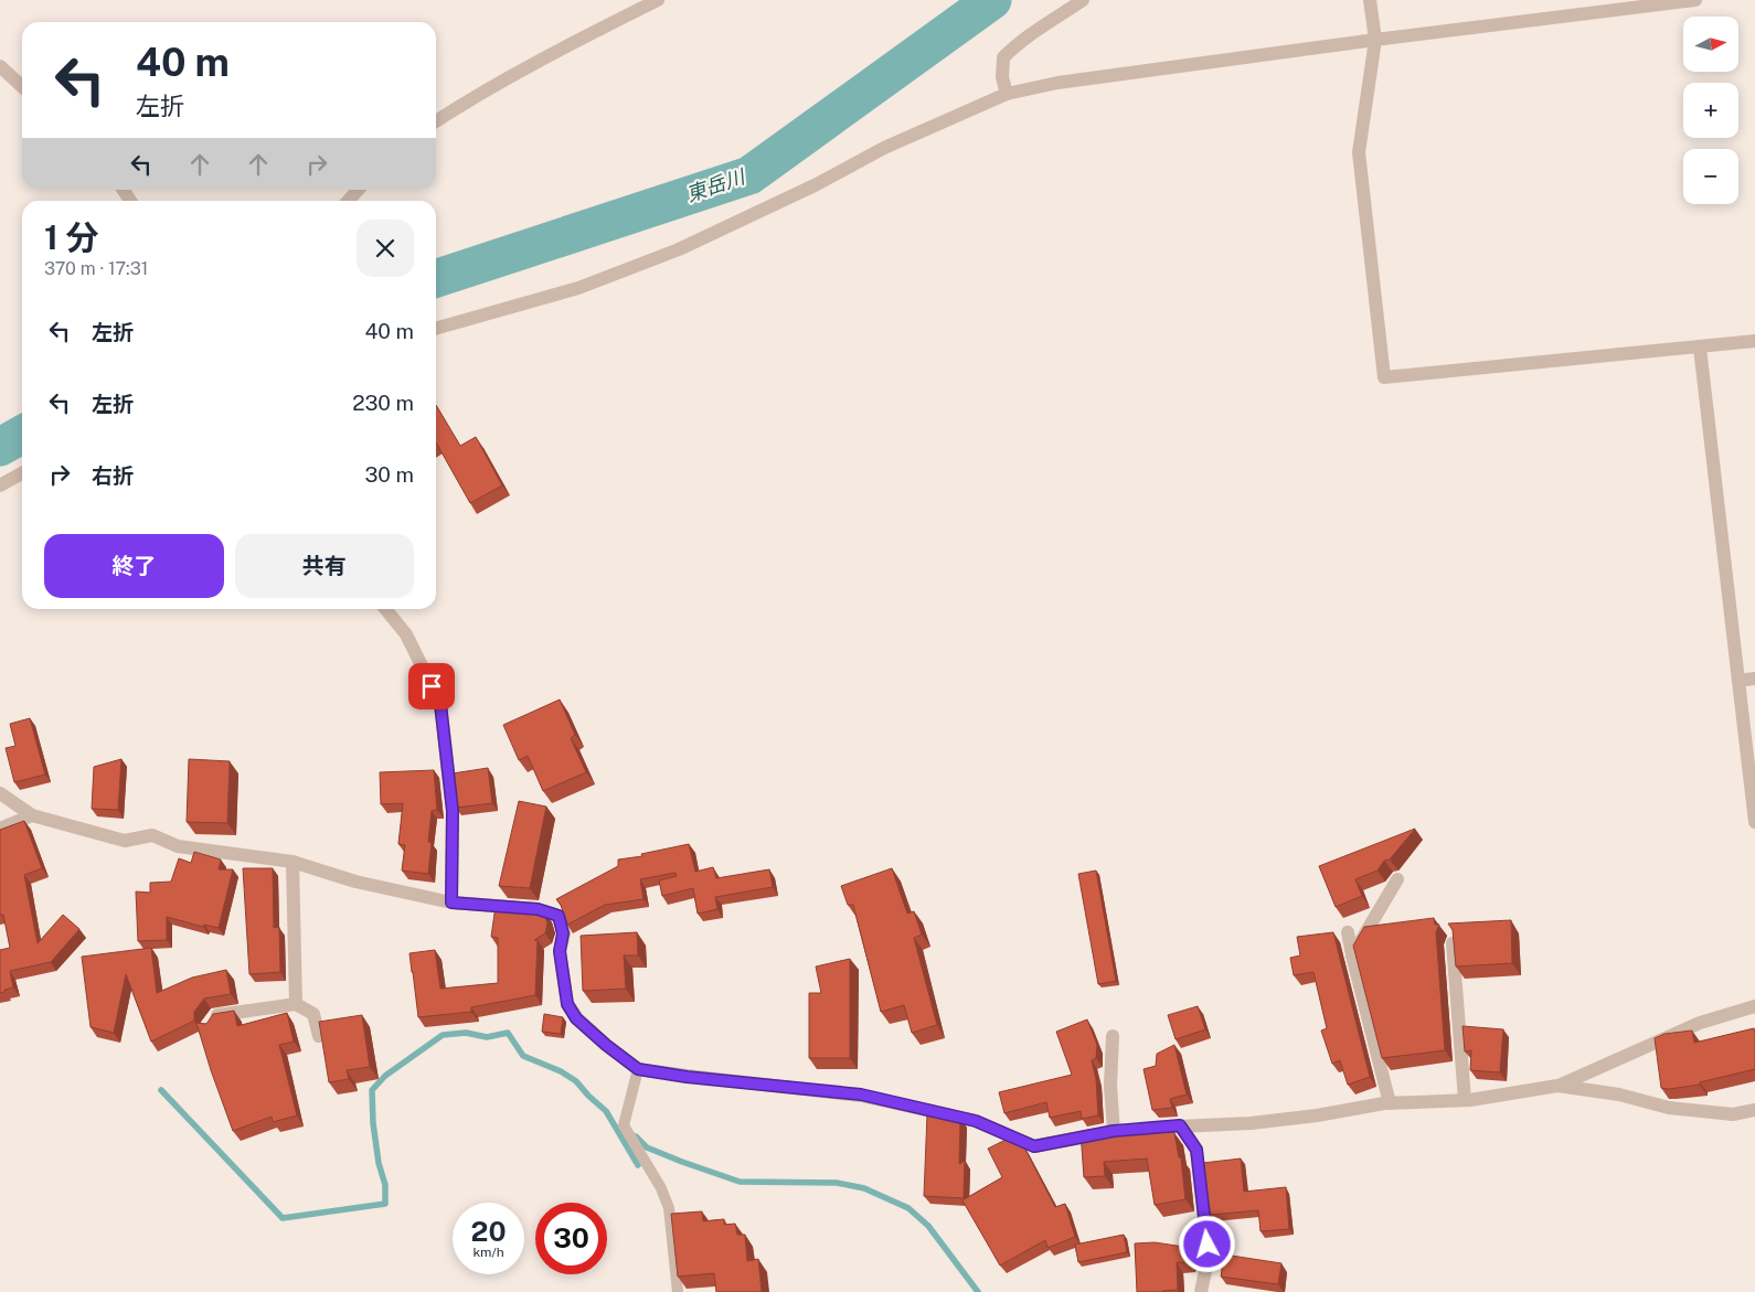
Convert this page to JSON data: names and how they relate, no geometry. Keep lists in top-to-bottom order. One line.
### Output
{"water":["東岳川"],"north":"right","page":{"map_buttons":["+","−"],"turn":["40 m","左折"],"heading":["1 分","370 m · 17:31"],"list":[{"name":"左折","value":"40 m"},{"name":"左折","value":"230 m"},{"name":"右折","value":"30 m"}],"buttons":["終了","共有"],"speed":"20 km/h","limit":"30"}}
